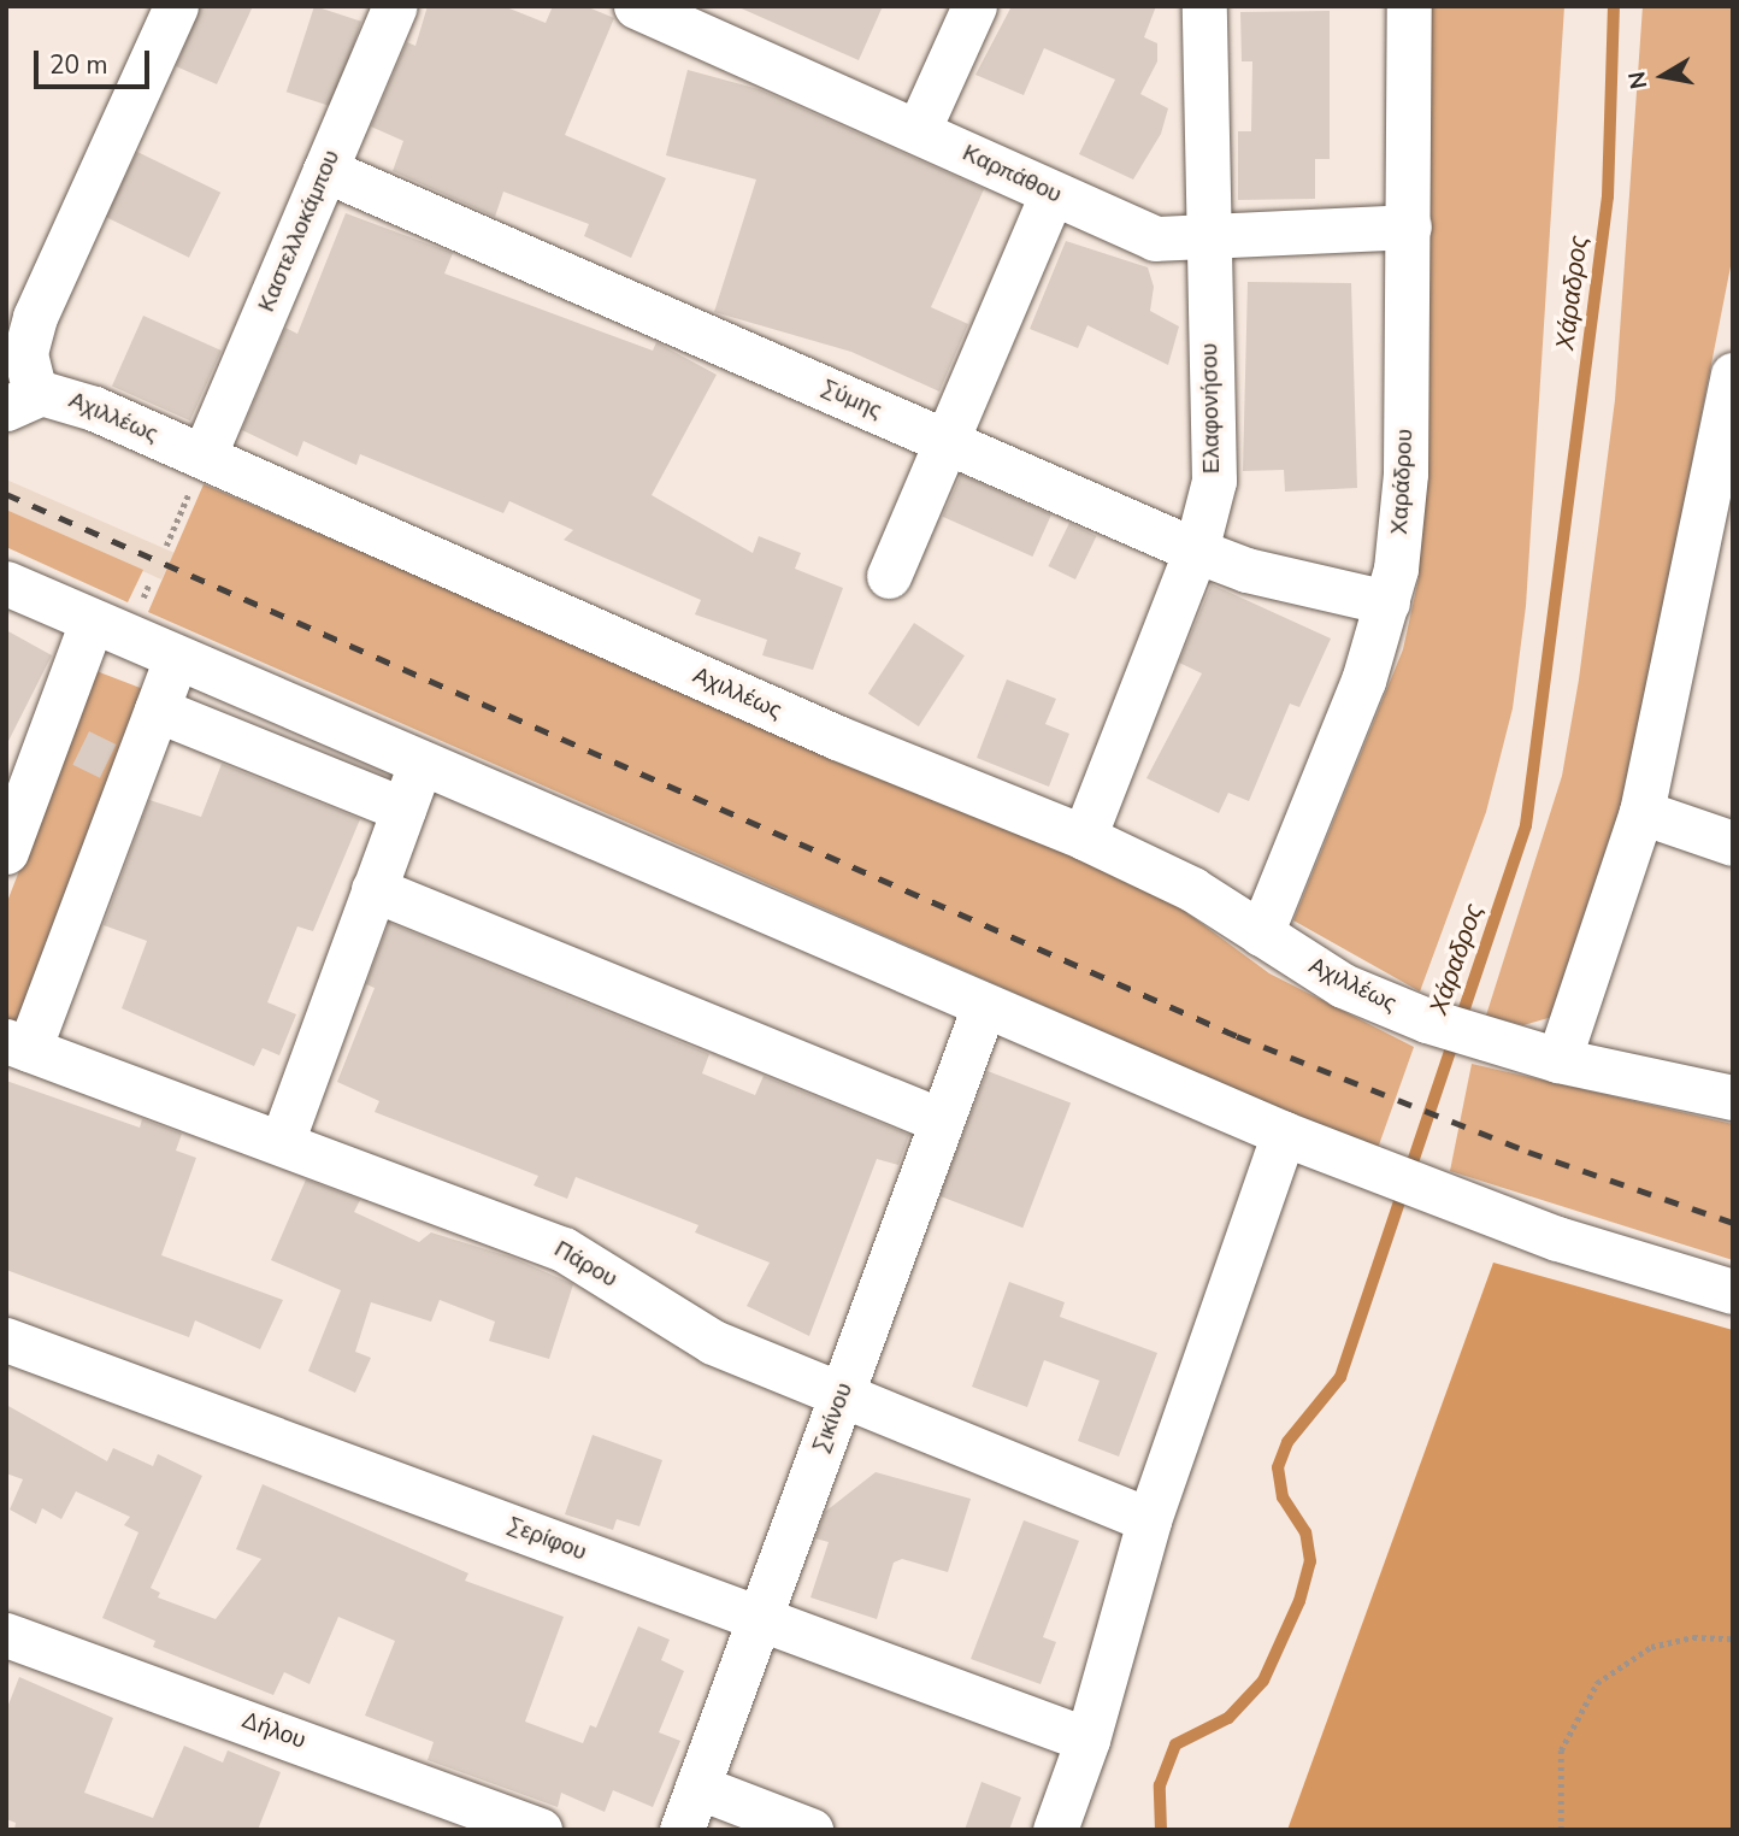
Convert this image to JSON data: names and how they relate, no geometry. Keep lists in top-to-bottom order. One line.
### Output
{"streets":{"street":["Καρπάθου","Καστελλοκάμπου","Σύμης","Ελαφονήσου","Αχιλλέως","Χαράδρου","Πάρου","Σικίνου","Σερίφου","Δήλου"]},"crossings":[["Καρπάθου","Ελαφονήσου"],["Καρπάθου","Χαράδρου"],["Καστελλοκάμπου","Σύμης"],["Καστελλοκάμπου","Αχιλλέως"],["Σύμης","Ελαφονήσου"],["Σύμης","Χαράδρου"],["Ελαφονήσου","Αχιλλέως"],["Αχιλλέως","Χαράδρου"],["Πάρου","Σικίνου"],["Σικίνου","Σερίφου"]],"water":["Χάραδρος"],"scale_bar":"20 m","north":"left"}
